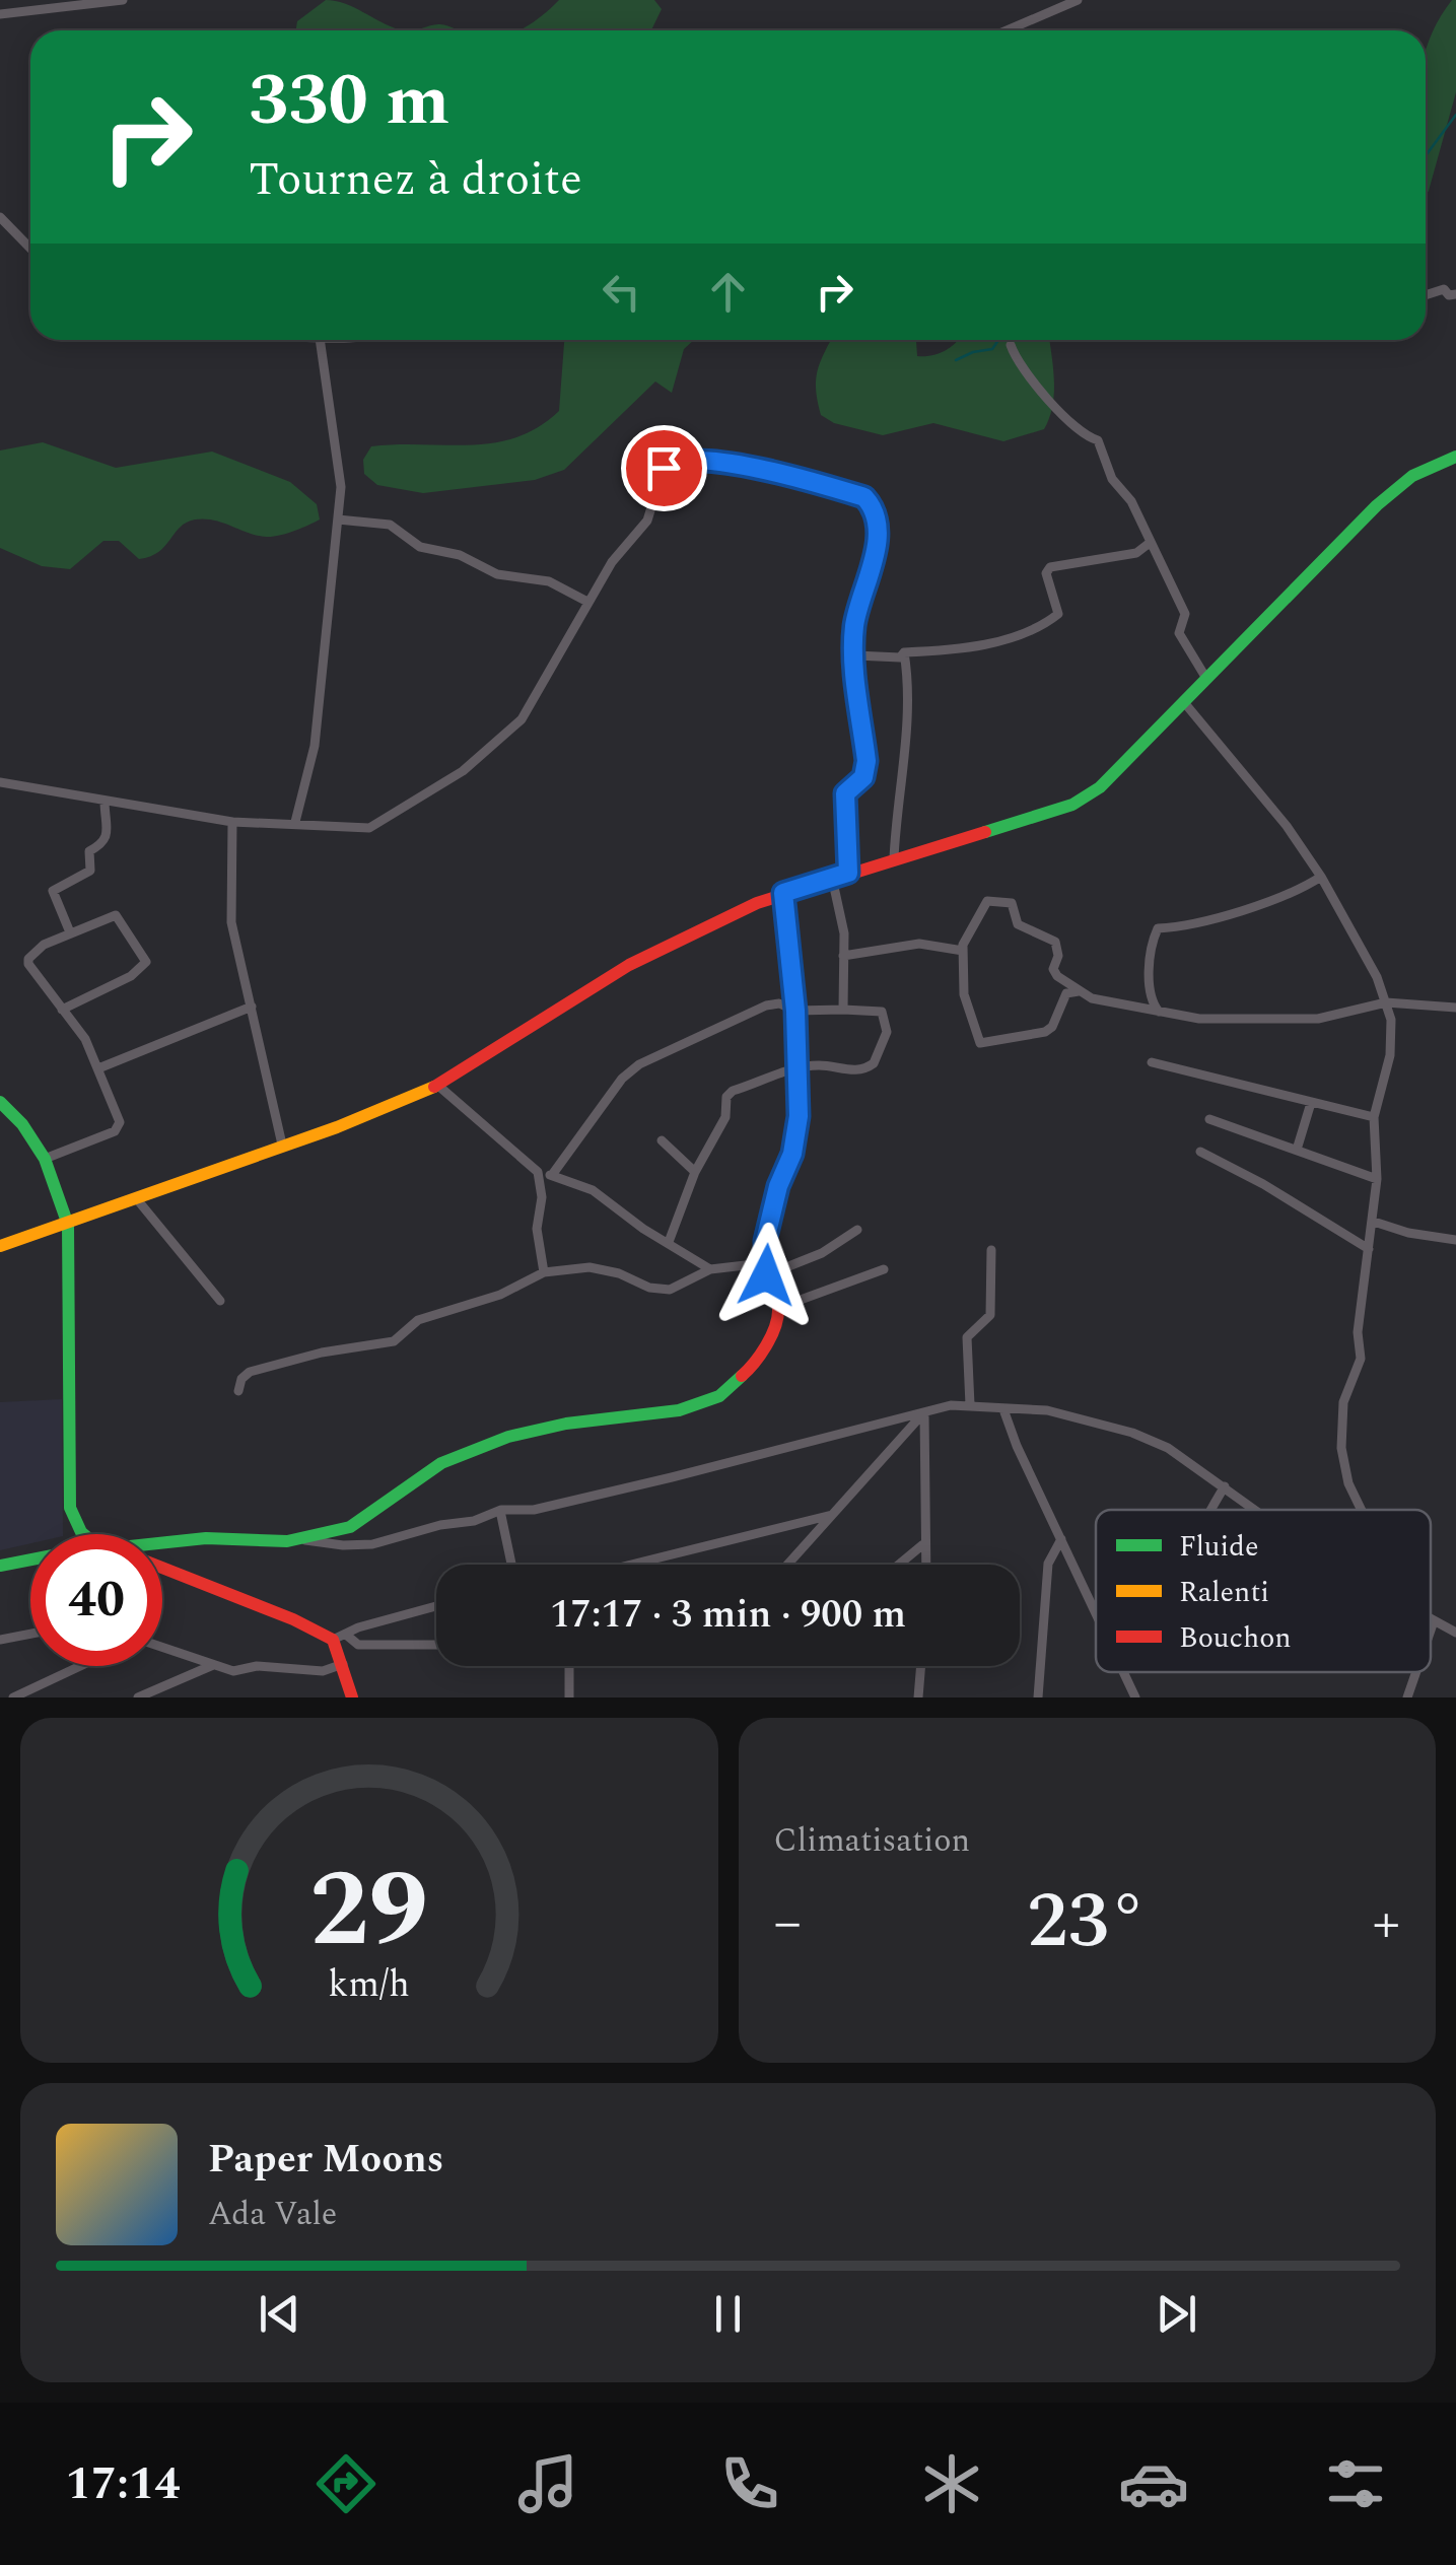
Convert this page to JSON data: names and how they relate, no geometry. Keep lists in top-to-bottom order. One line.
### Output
{"legend":["Fluide","Ralenti","Bouchon"],"page":{"turn":["330 m","Tournez à droite"],"limit":"40","trip":"17:17 · 3 min · 900 m","tile":"Climatisation","heat":["−","23°","+"],"song":["Paper Moons","Ada Vale"],"tabs":"17:14","gauge":["29","km/h"]}}
